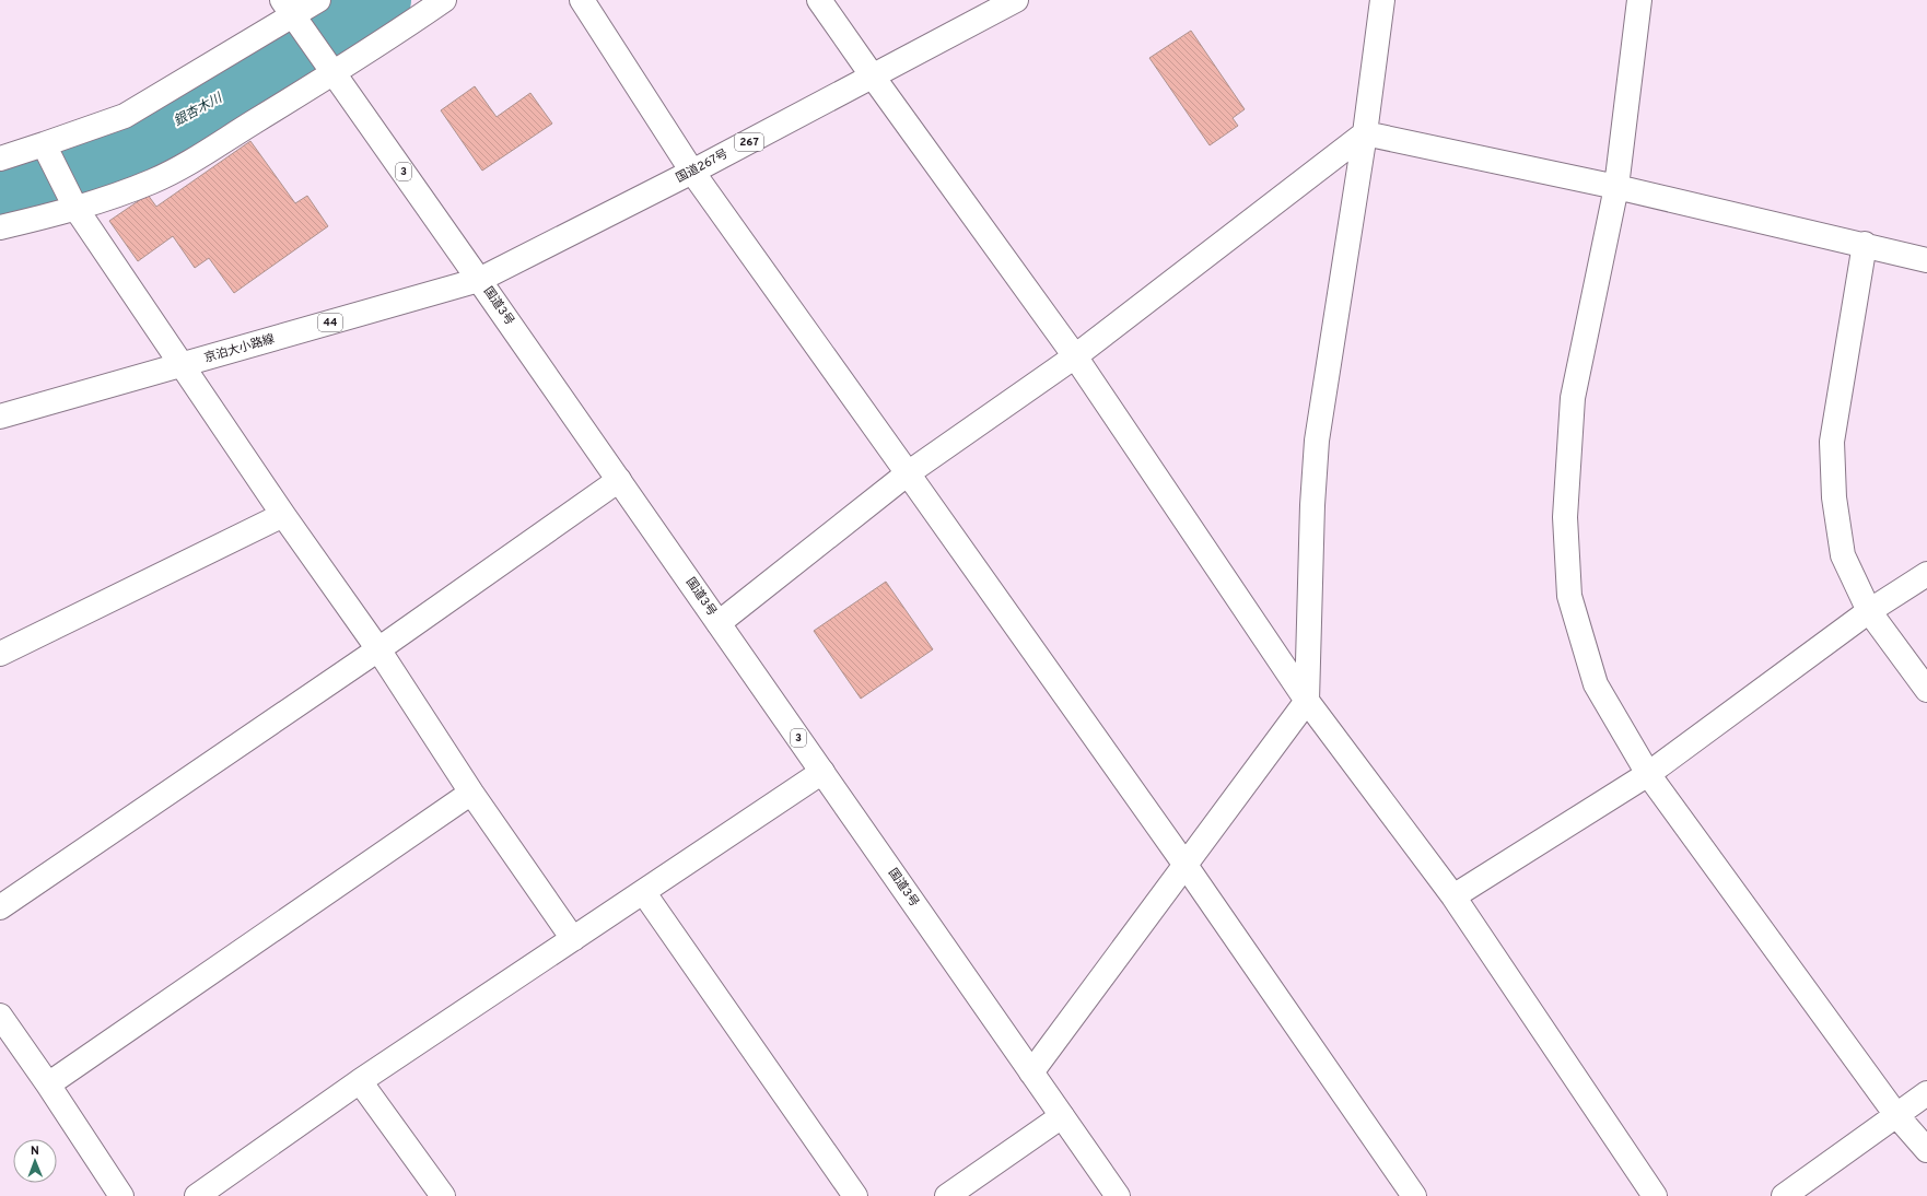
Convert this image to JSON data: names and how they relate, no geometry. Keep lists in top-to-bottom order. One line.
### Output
{"streets":{"main road":["267","国道267号","3","国道3号","44","京泊大小路線"]},"crossings":[["国道267号","国道3号"],["国道267号","京泊大小路線"],["国道3号","京泊大小路線"]],"water":["銀杏木川"],"north":"top"}
